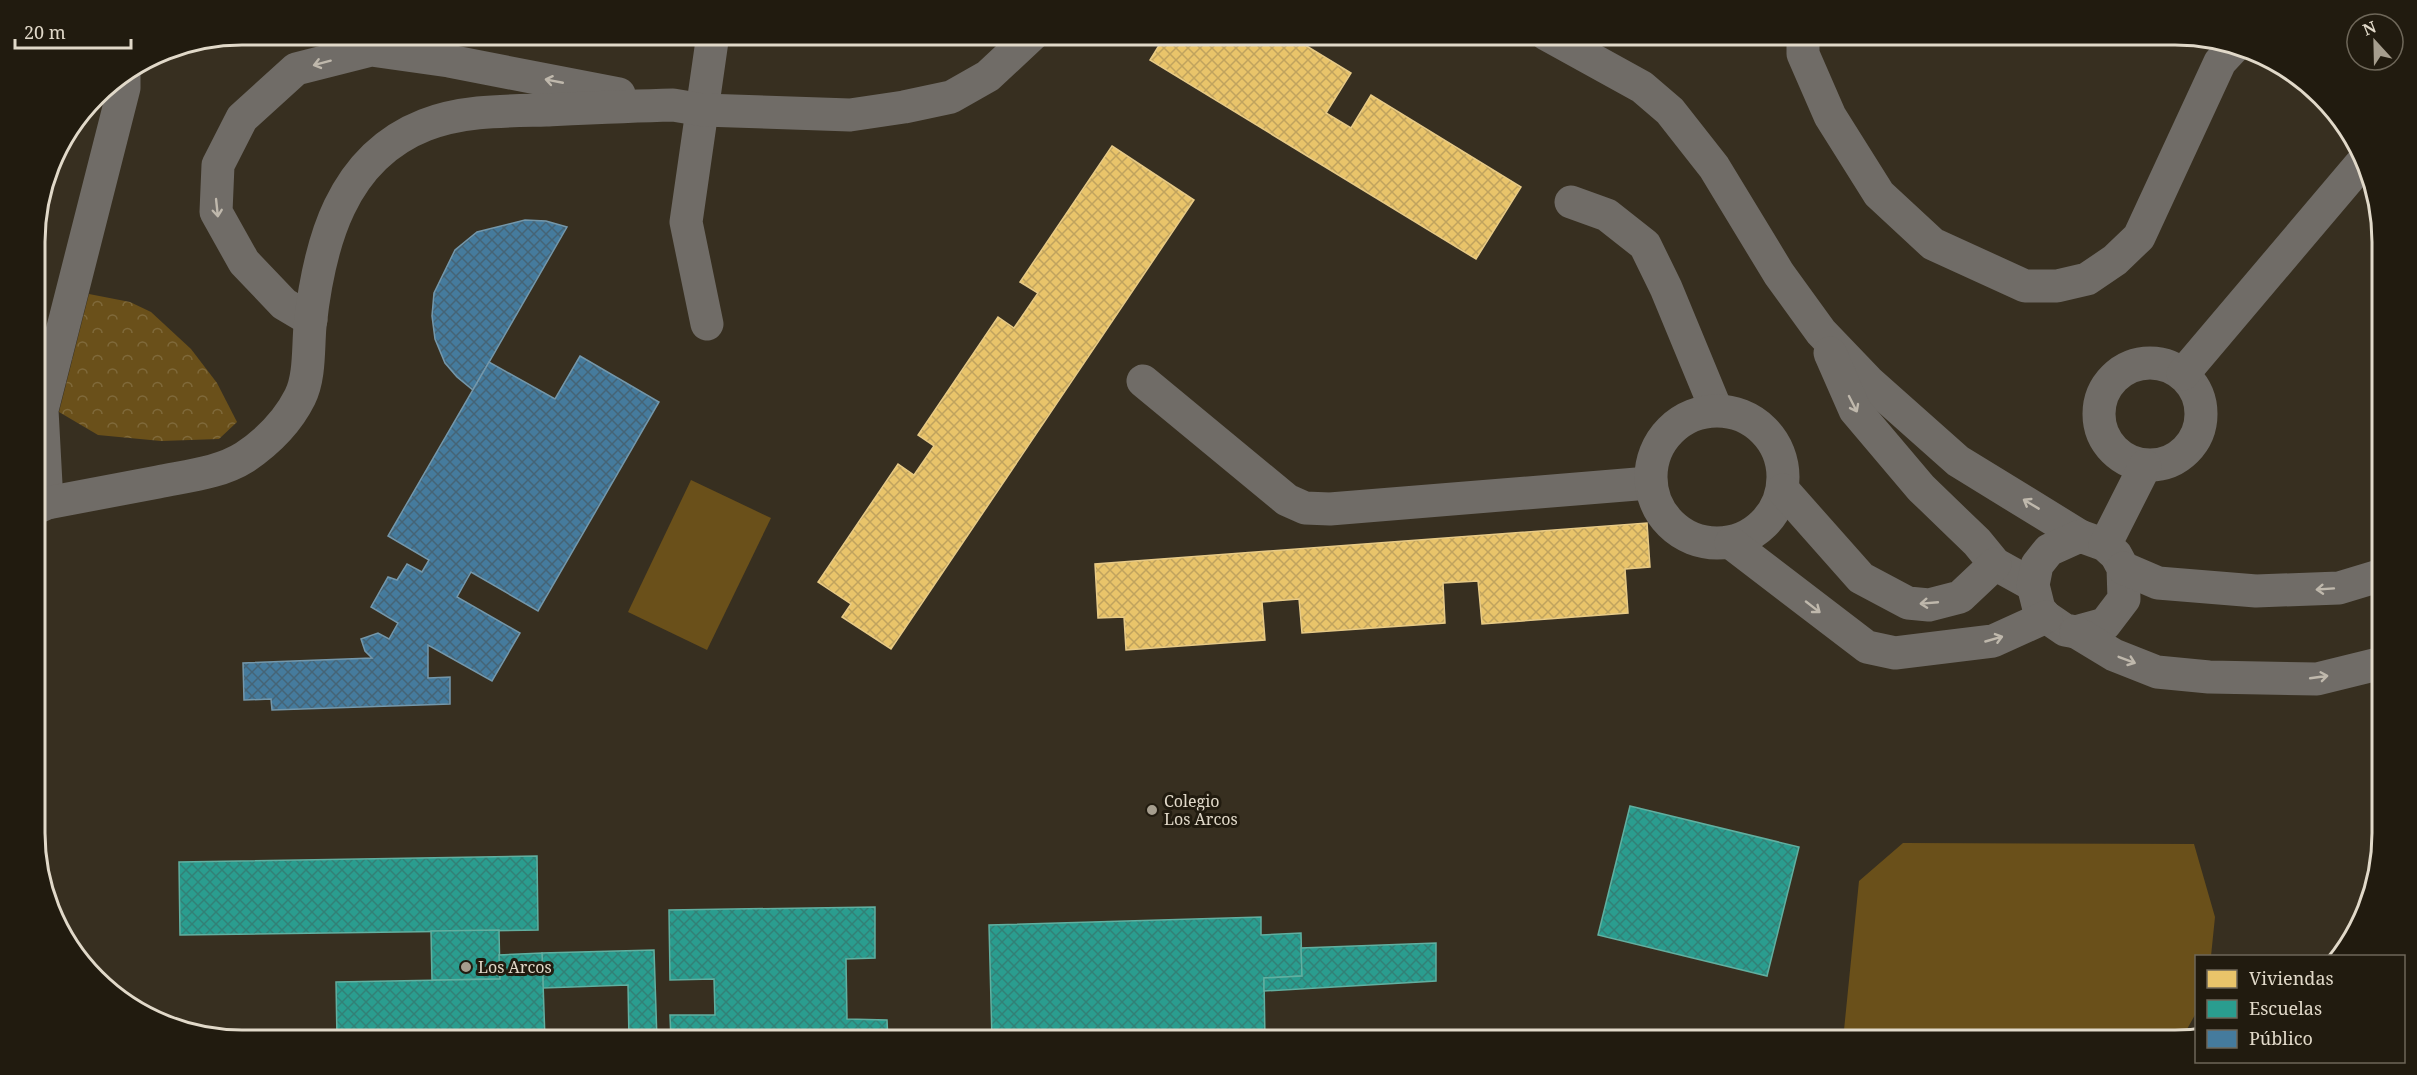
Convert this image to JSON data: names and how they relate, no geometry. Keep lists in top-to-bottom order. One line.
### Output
{"places":["Colegio Los Arcos","Los Arcos"],"legend":["Viviendas","Escuelas","Público"],"scale_bar":"20 m","north":"top"}
